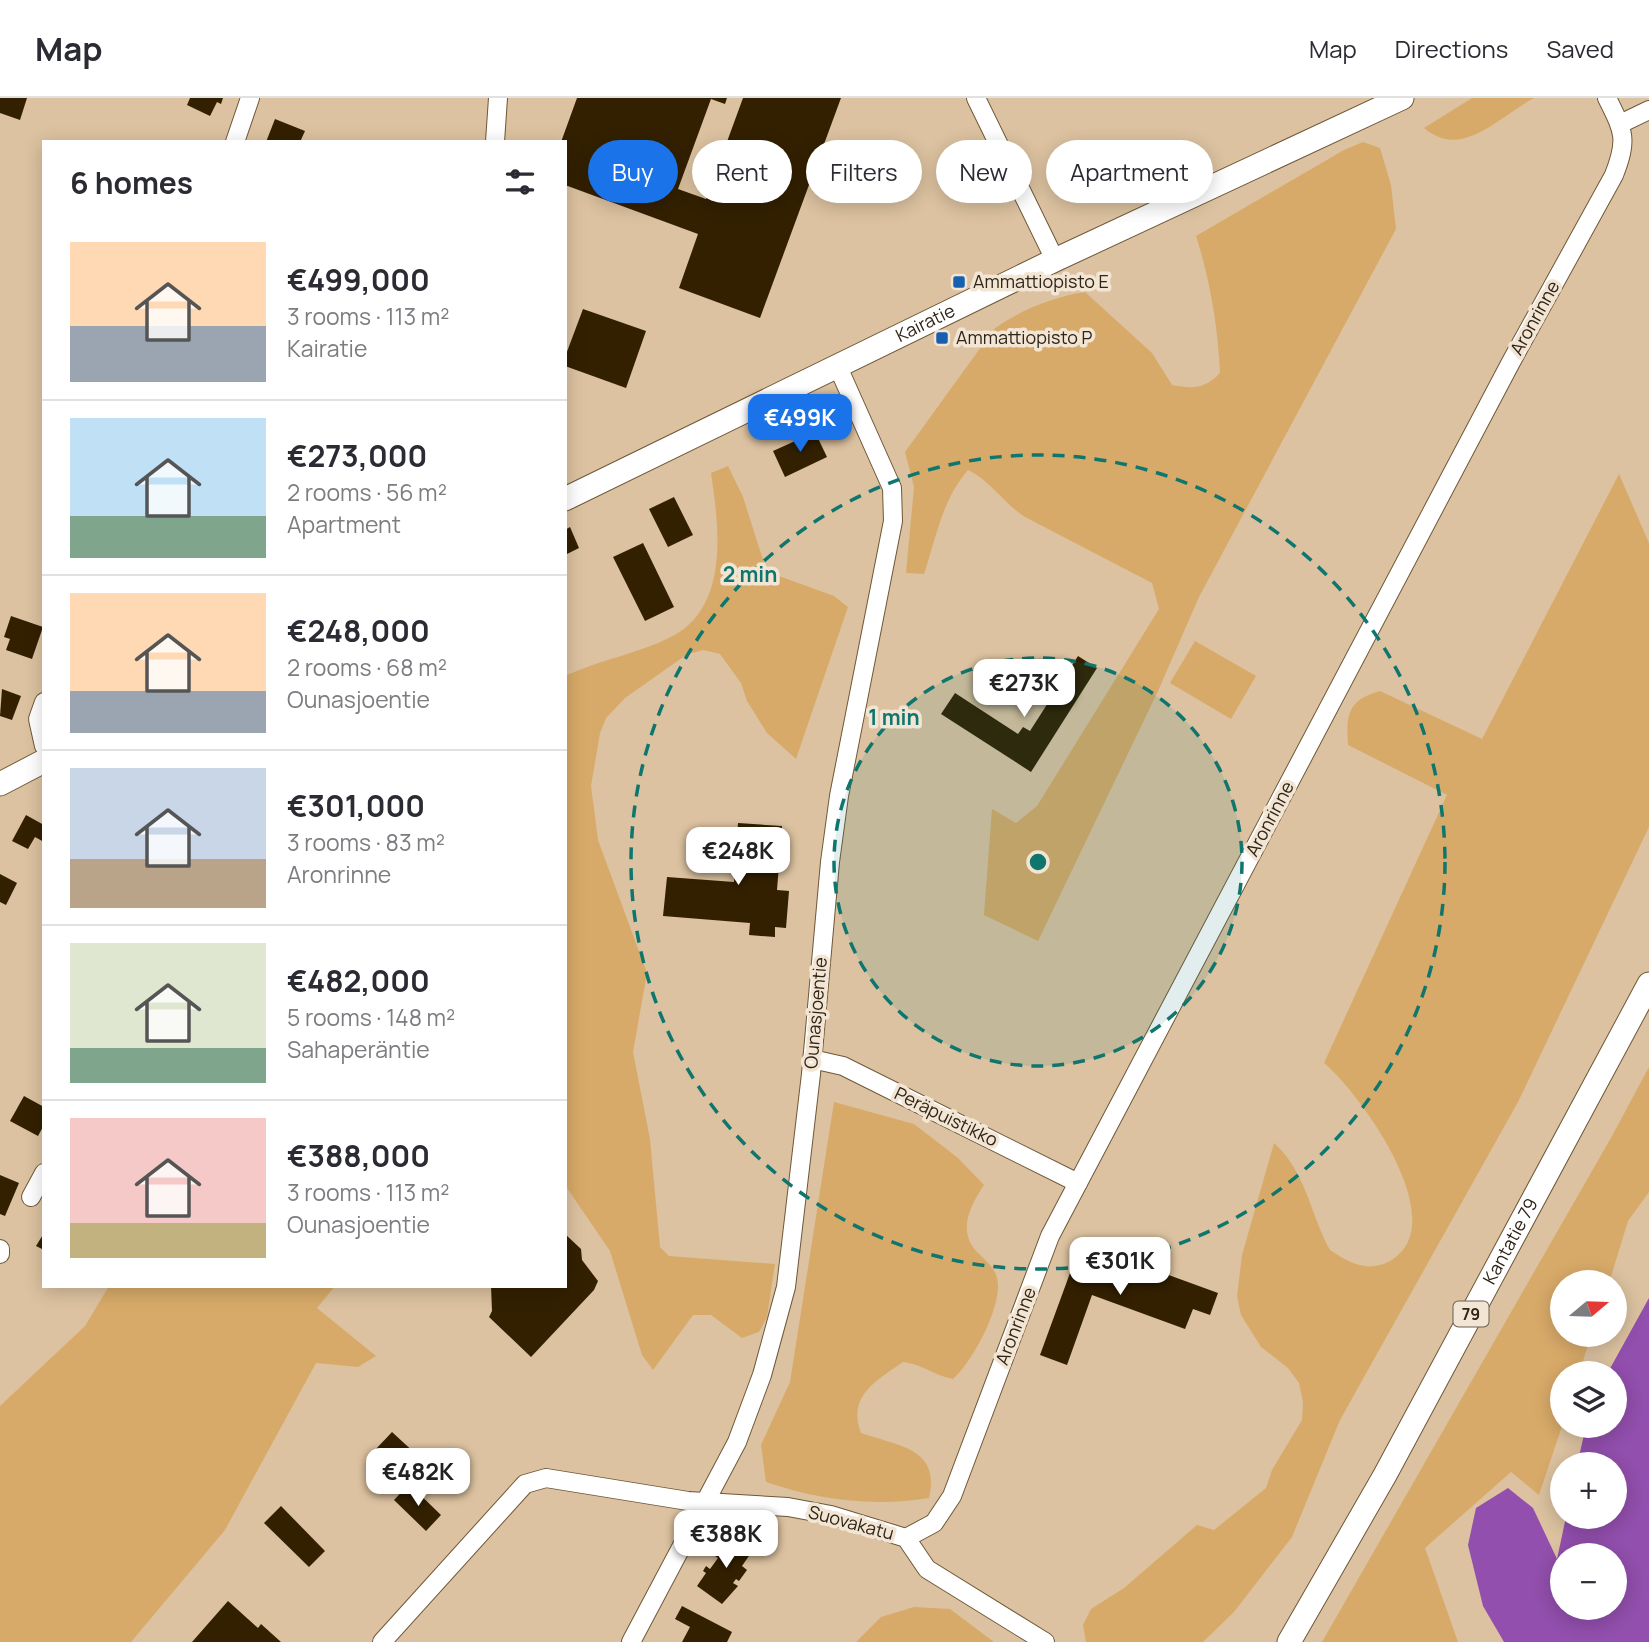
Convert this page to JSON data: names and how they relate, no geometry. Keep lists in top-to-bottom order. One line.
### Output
{"streets":{"main road":["Kairatie","Kantatie 79","79"],"street":["Aronrinne","Ounasjoentie","Peräpuistikko","Suovakatu"]},"crossings":[["Aronrinne","Peräpuistikko"],["Aronrinne","Suovakatu"],["Kairatie","Ounasjoentie"],["Ounasjoentie","Peräpuistikko"],["Ounasjoentie","Suovakatu"]],"places":{"transit":["Ammattiopisto E","Ammattiopisto P"]},"north":"right","page":{"header":"Map","nav":["Map","Directions","Saved"],"chip":["Buy","Rent","Filters","New","Apartment"],"heading":"6 homes","list":[{"name":"€499,000","note":"3 rooms · 113 m² · Kairatie"},{"name":"€273,000","note":"2 rooms · 56 m² · Apartment"},{"name":"€248,000","note":"2 rooms · 68 m² · Ounasjoentie"},{"name":"€301,000","note":"3 rooms · 83 m² · Aronrinne"},{"name":"€482,000","note":"5 rooms · 148 m² · Sahaperäntie"},{"name":"€388,000","note":"3 rooms · 113 m² · Ounasjoentie"}],"price":["€499K","€273K","€248K","€301K","€482K","€388K"],"map_buttons":["+","−"]},"rings":["2 min","1 min"]}
